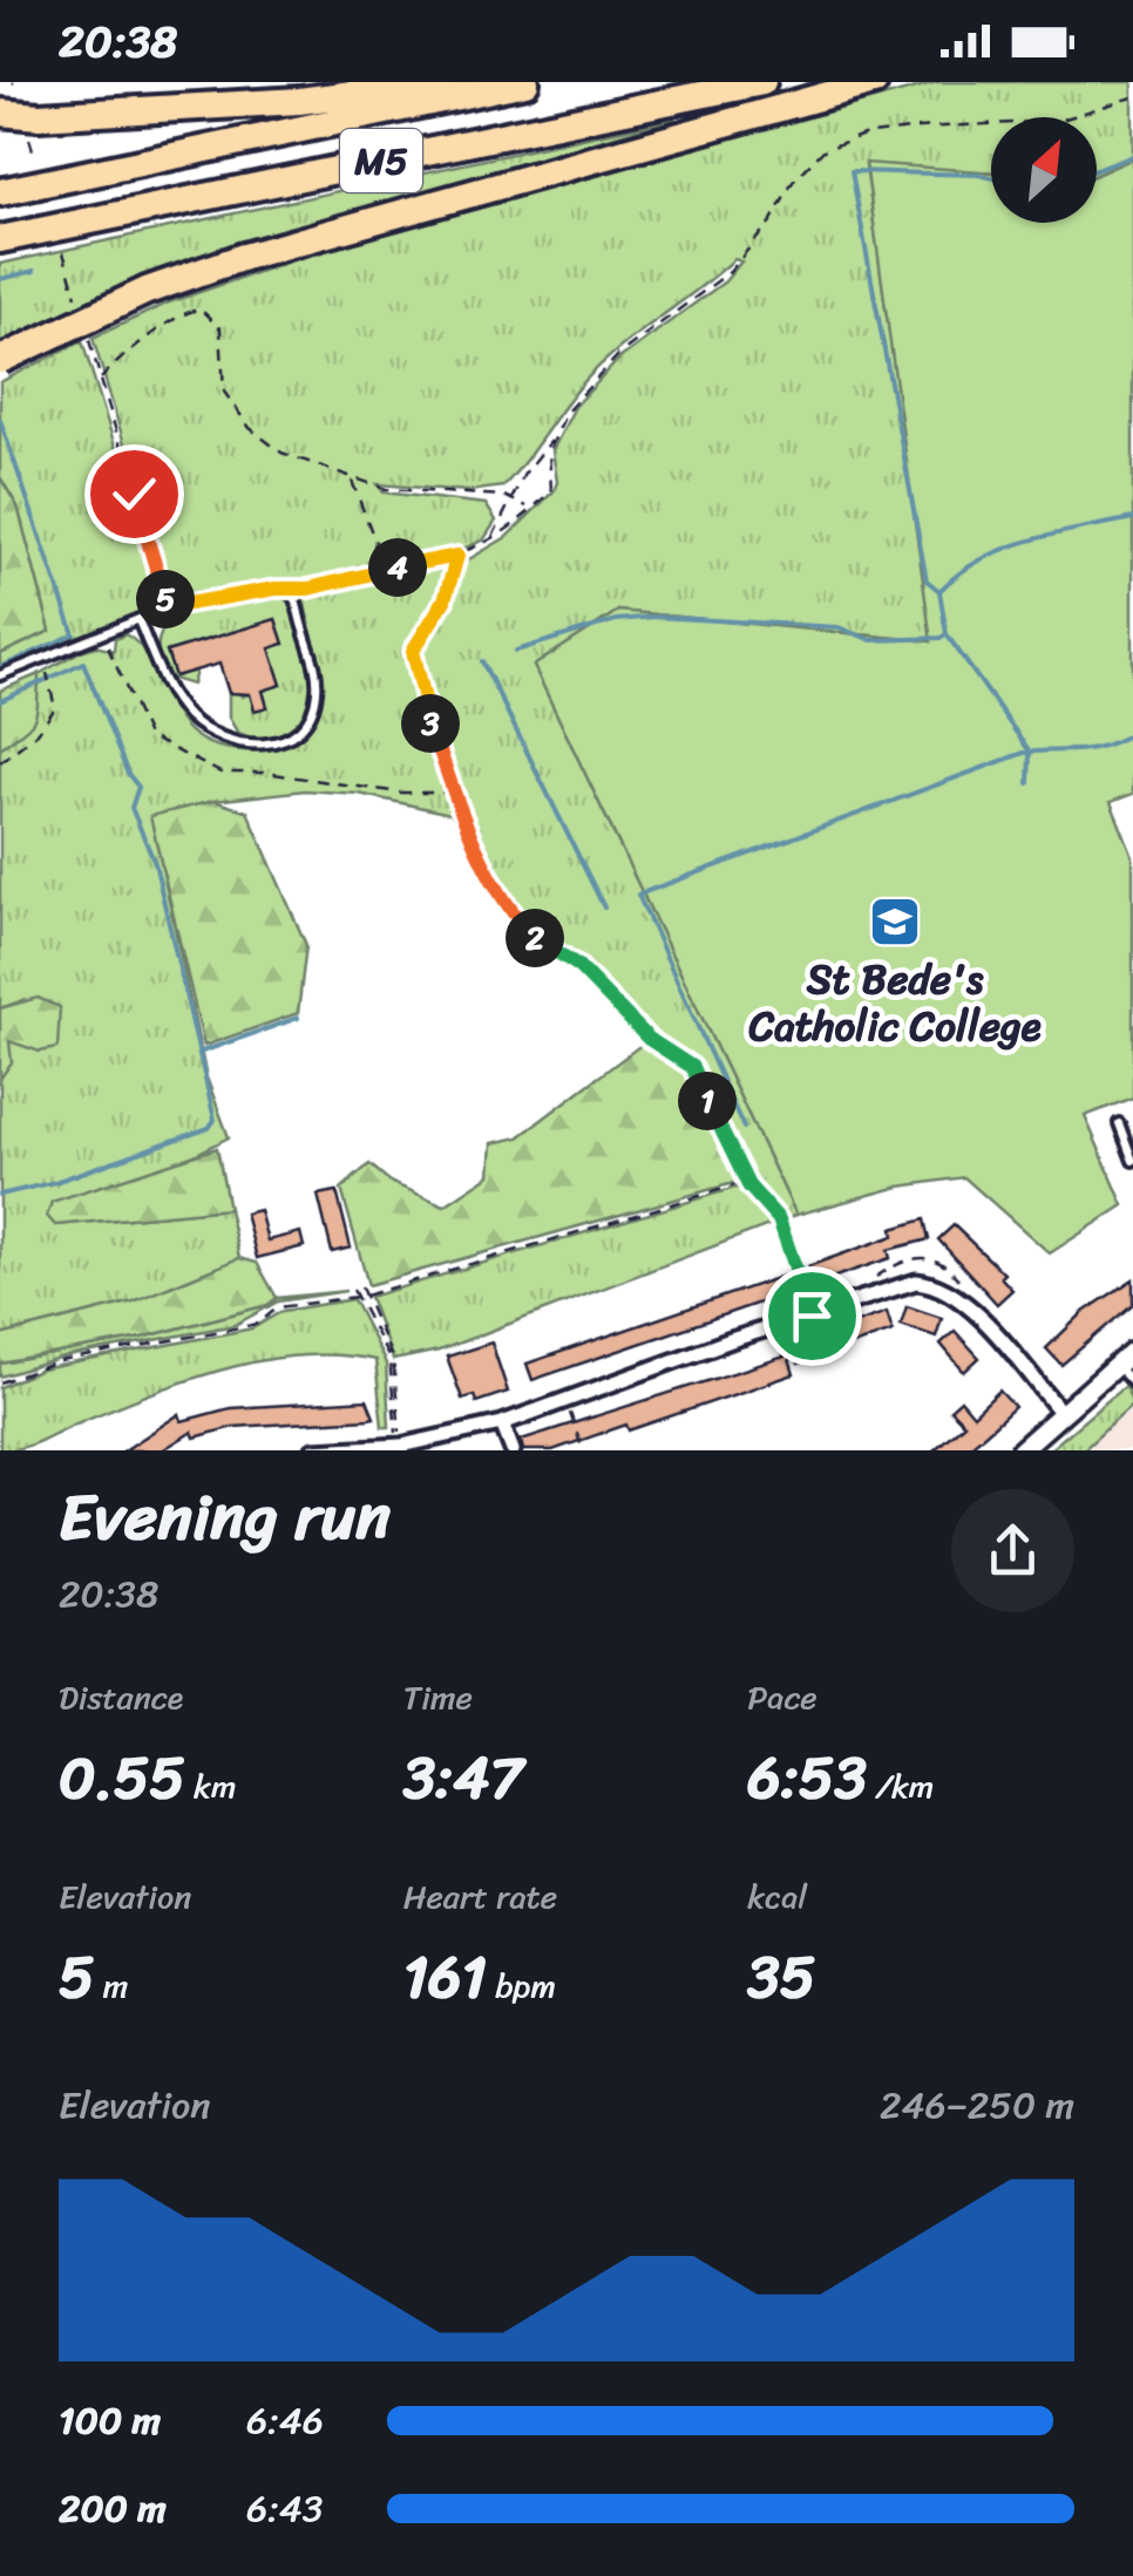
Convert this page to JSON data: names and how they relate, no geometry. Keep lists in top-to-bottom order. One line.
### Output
{"streets":{"highway":["M5"]},"places":{"school or university":["St Bede's Catholic College"]},"north":"top right","page":{"status":"20:38","pins":["4","5","3","2","1"],"heading":["Evening run","20:38"],"stats":[["Distance","0.55 km"],["Time","3:47"],["Pace","6:53 /km"],["Elevation","5 m"],["Heart rate","161 bpm"],["kcal","35"]],"chart":["Elevation","246–250 m"],"list":[{"name":"100 m","note":"6:46"},{"name":"200 m","note":"6:43"}]}}
